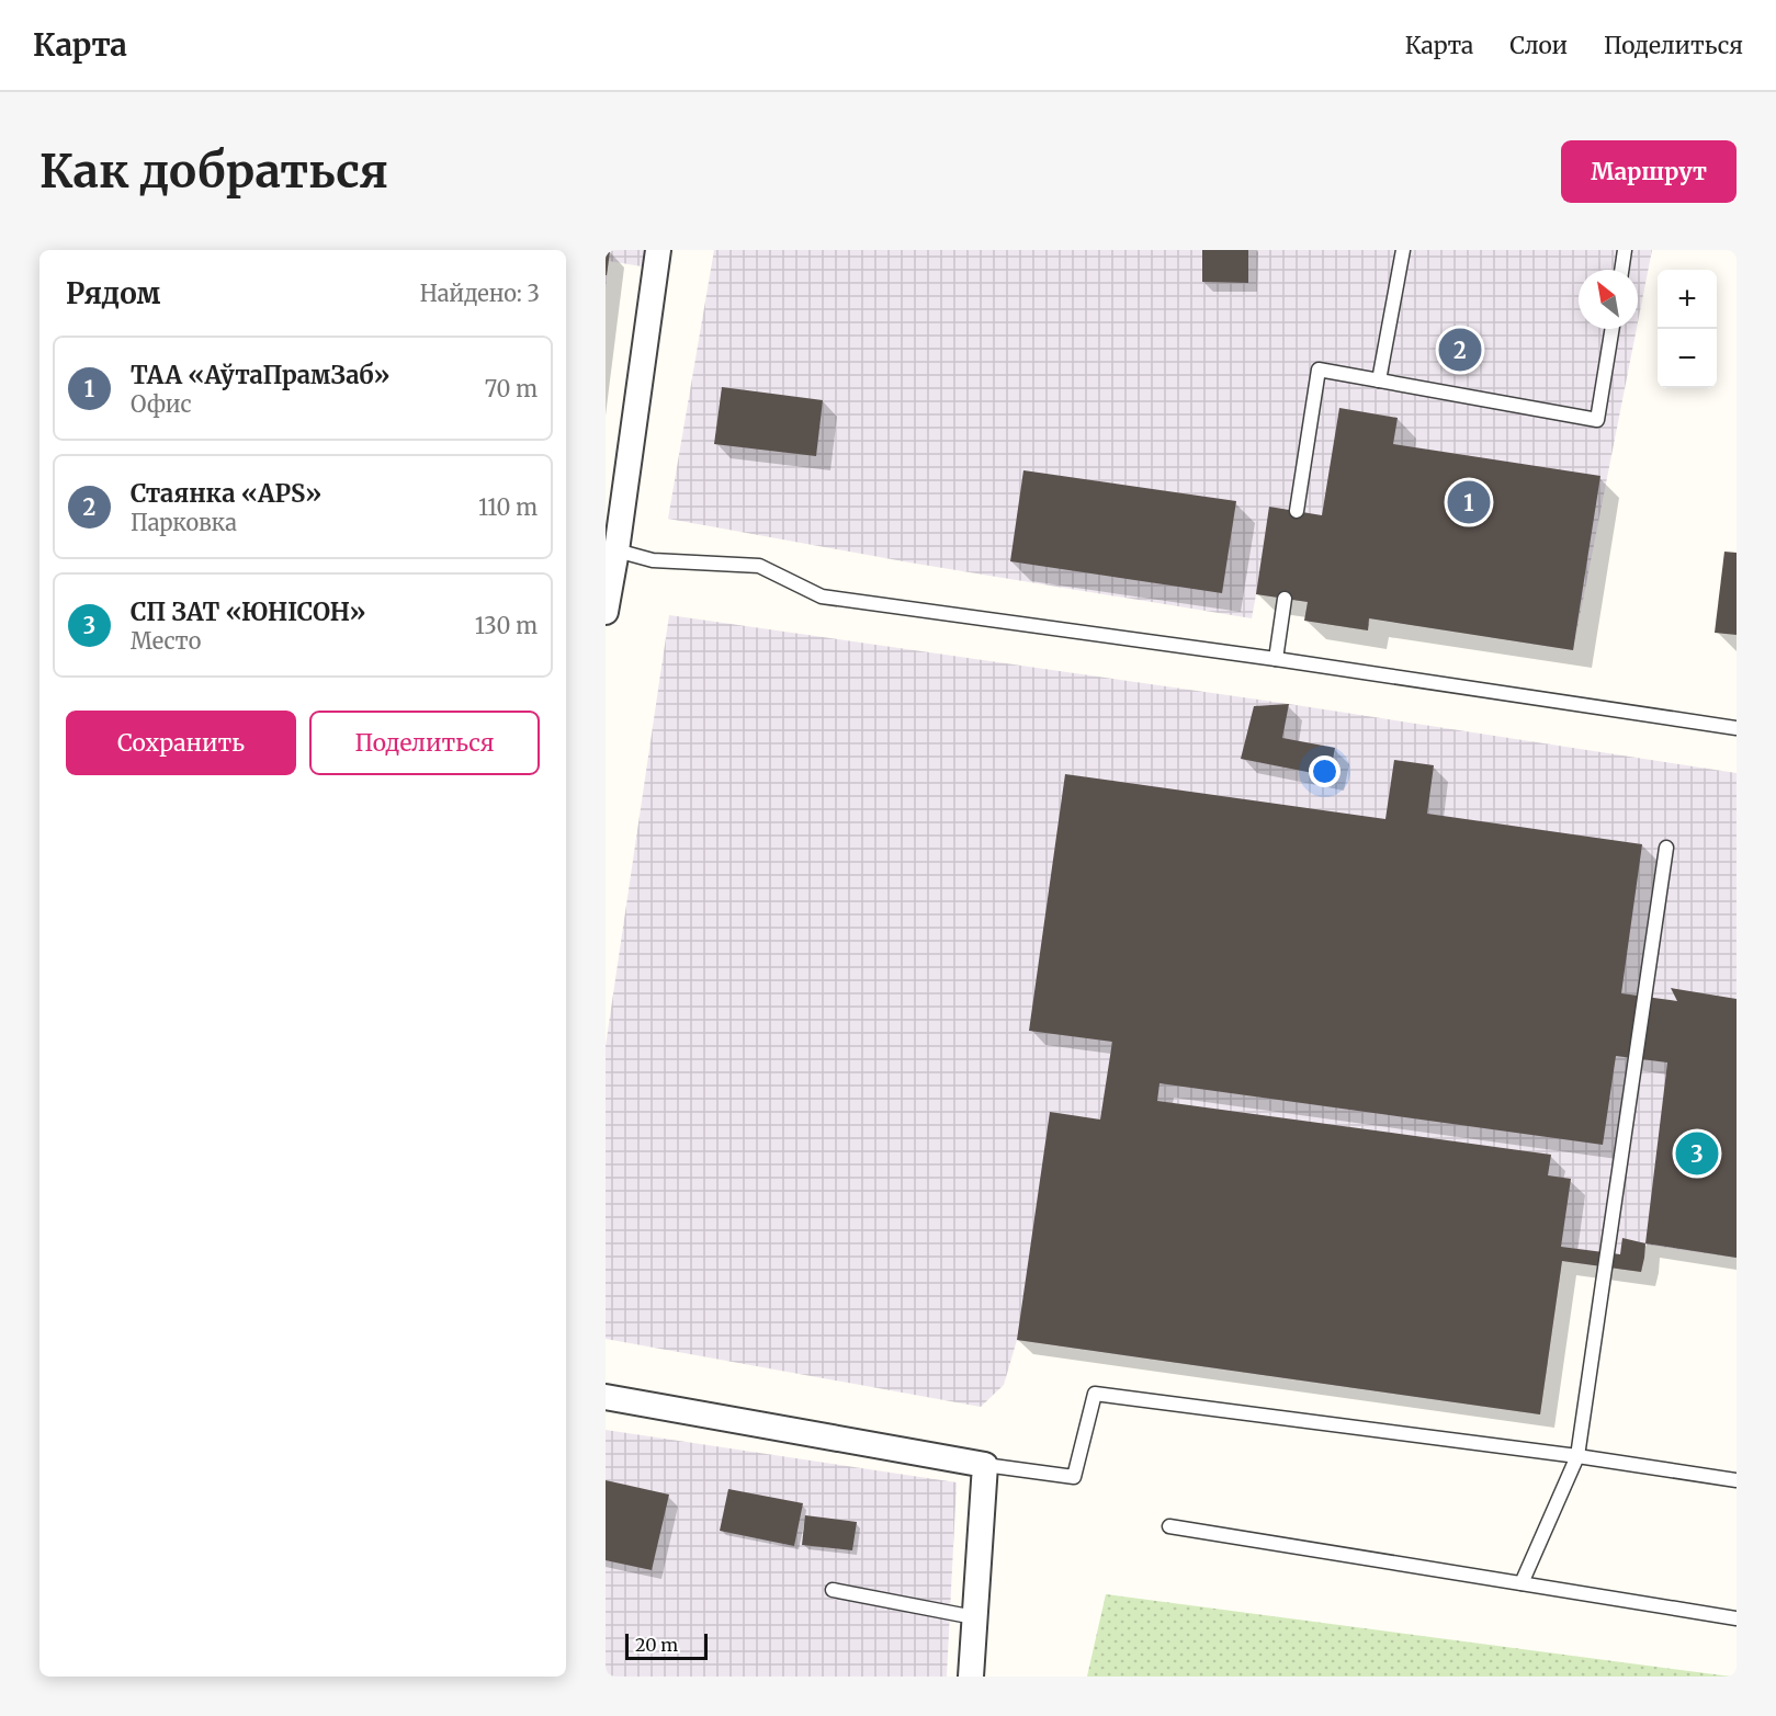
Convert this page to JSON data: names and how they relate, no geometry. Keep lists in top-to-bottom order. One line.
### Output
{"scale_bar":"20 m","north":"top left","page":{"header":"Карта","nav":["Карта","Слои","Поделиться"],"buttons":["Маршрут",["Сохранить","Поделиться"]],"title":"Как добраться","heading":["Рядом","Найдено: 3"],"map_buttons":["+","−"],"pins":["2","1","3"],"list":[{"mark":"1","name":"ТАА «АўтаПрамЗаб»","note":"Офис","value":"70 m"},{"mark":"2","name":"Стаянка «APS»","note":"Парковка","value":"110 m"},{"mark":"3","name":"СП ЗАТ «ЮНІСОН»","note":"Место","value":"130 m"}],"scale":"20 m"}}
